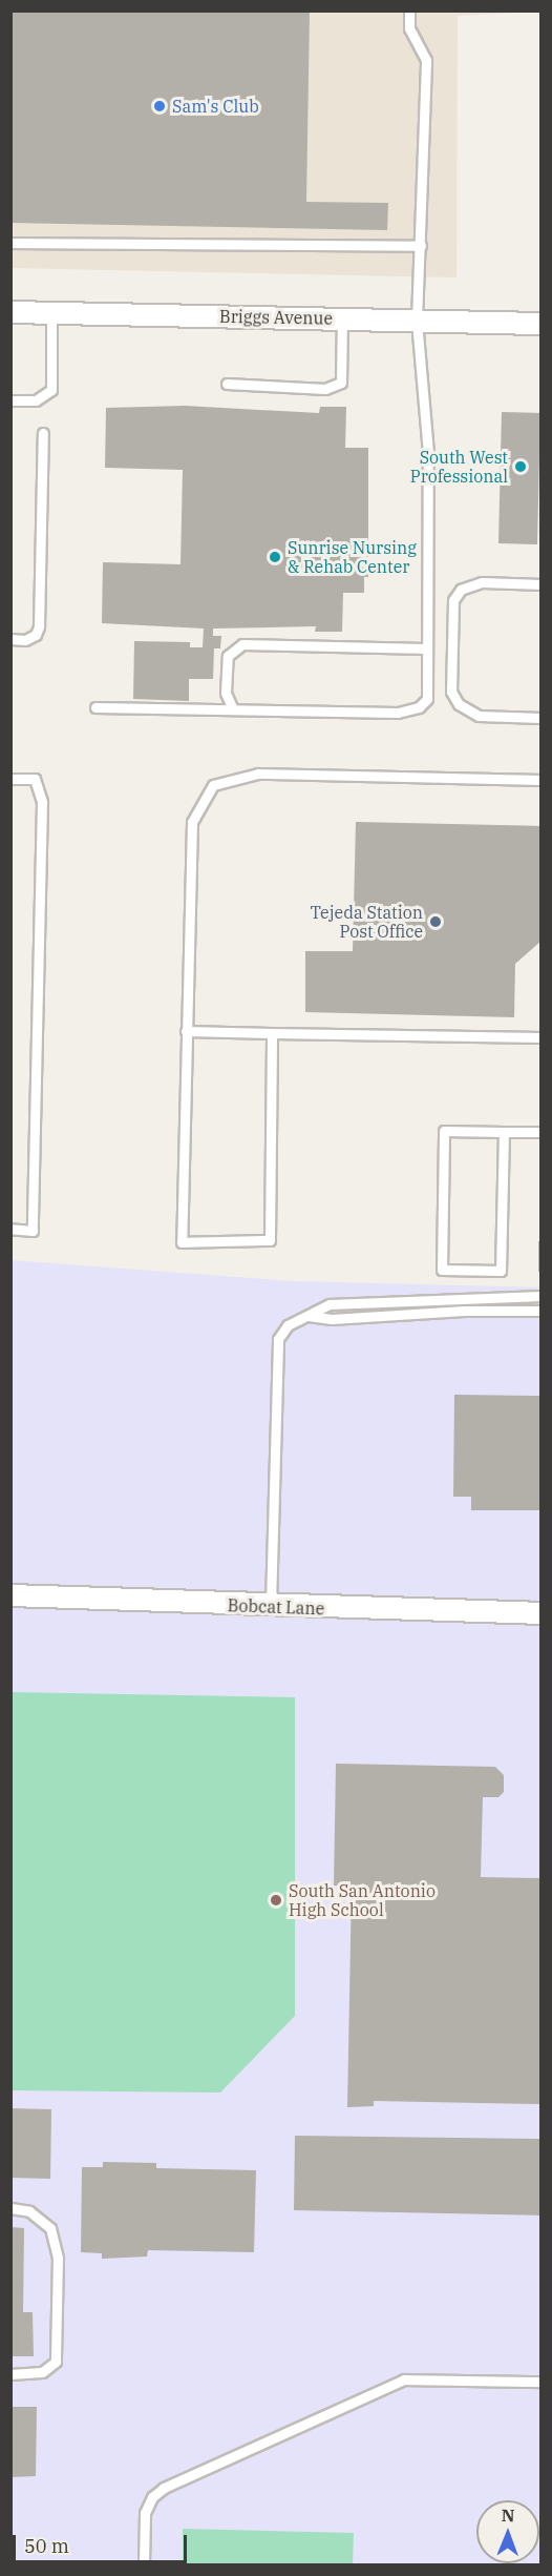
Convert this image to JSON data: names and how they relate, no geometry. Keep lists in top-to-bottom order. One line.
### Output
{"streets":{"street":["Briggs Avenue","Bobcat Lane"]},"places":["Sam's Club","South West Professional","Sunrise Nursing & Rehab Center","Tejeda Station Post Office","South San Antonio High School"],"scale_bar":"50 m","north":"top"}
